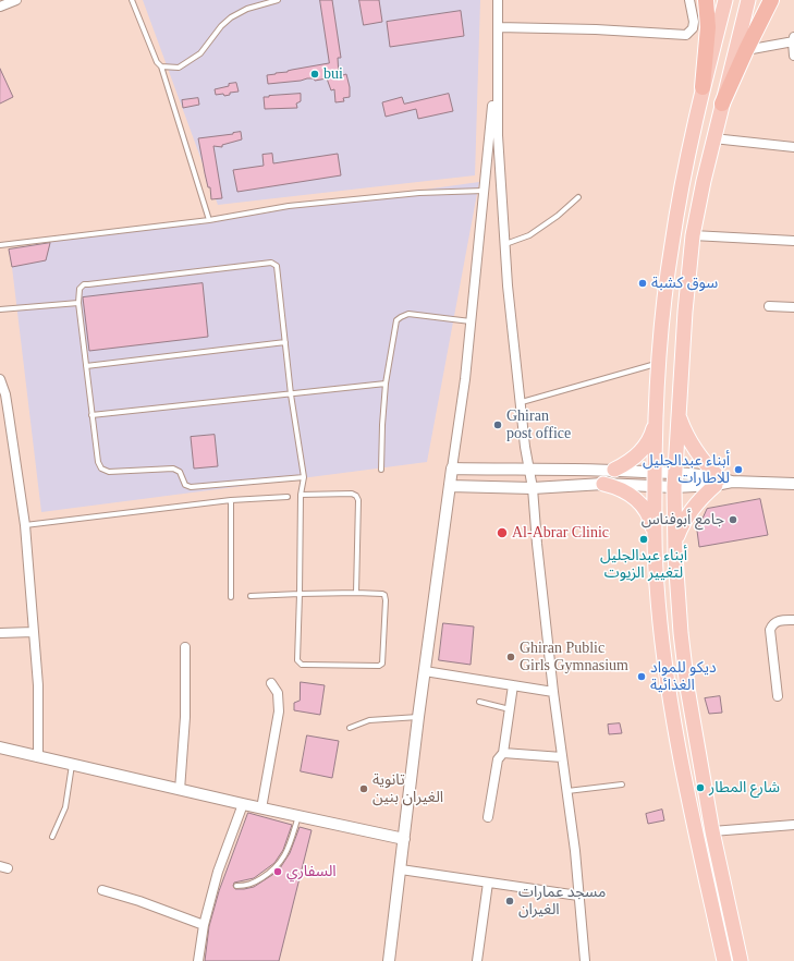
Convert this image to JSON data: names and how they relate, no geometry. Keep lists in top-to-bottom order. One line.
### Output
{"places":["bui","سوق كشبة","Ghiran post office","أبناء عبدالجليل للاطارات","جامع أبوفناس","Al-Abrar Clinic","أبناء عبدالجليل لتغيير الزيوت","Ghiran Public Girls Gymnasium","ديكو للمواد الغذائية","شارع المطار","تانوية الغيران بنين","السفاري","مسجد عمارات الغيران"]}
